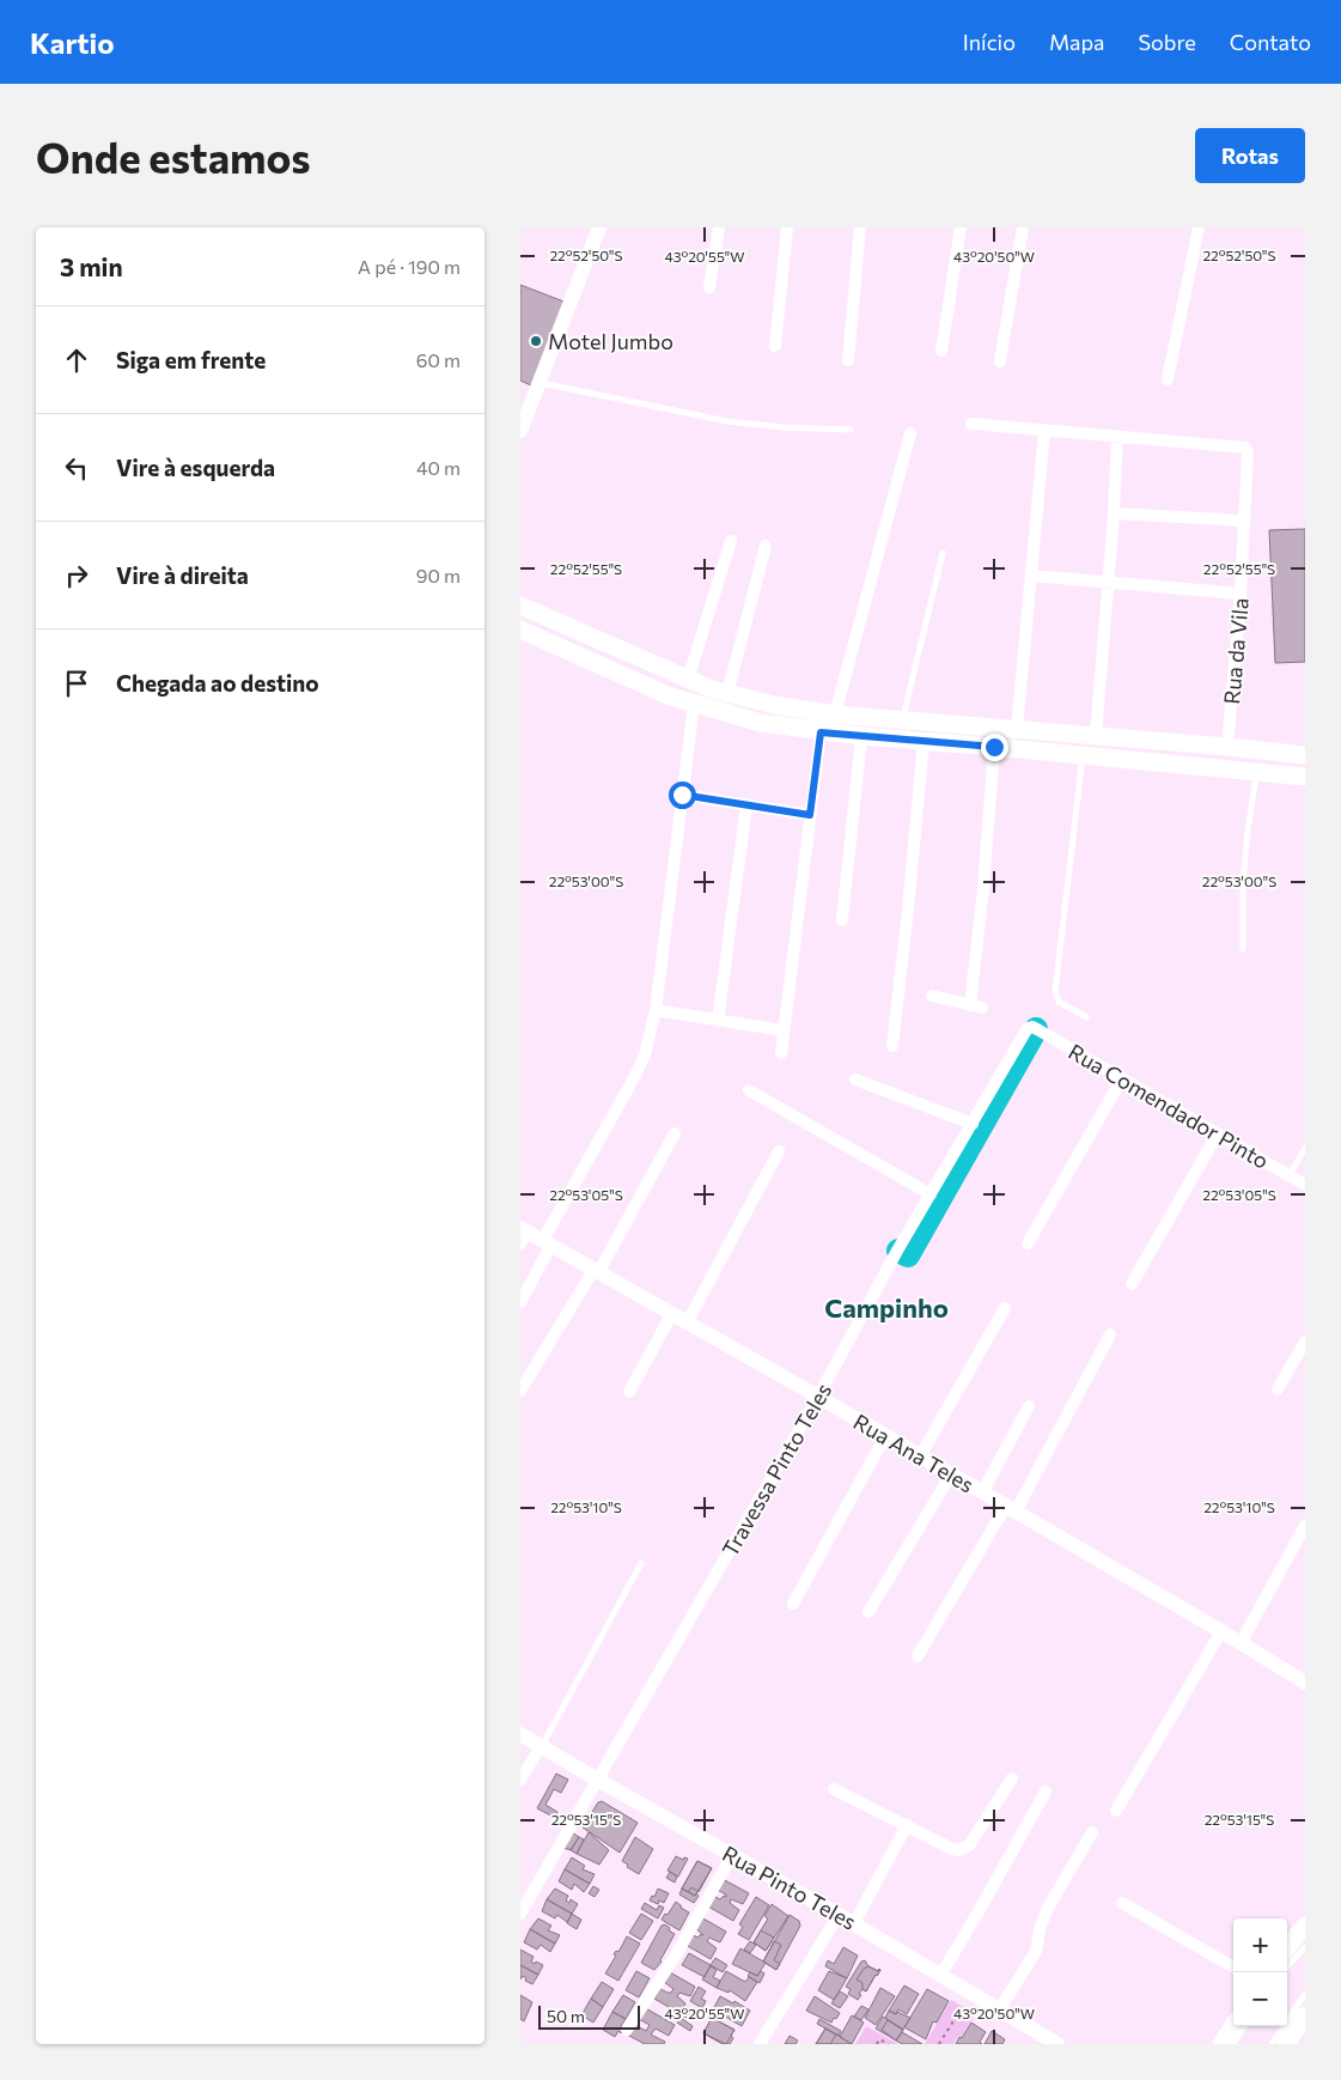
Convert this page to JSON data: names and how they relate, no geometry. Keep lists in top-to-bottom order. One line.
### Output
{"streets":{"street":["Rua da Vila","Rua Comendador Pinto","Rua Ana Teles","Travessa Pinto Teles","Rua Pinto Teles"]},"crossings":[["Rua Comendador Pinto","Travessa Pinto Teles"],["Rua Ana Teles","Travessa Pinto Teles"],["Travessa Pinto Teles","Rua Pinto Teles"]],"districts":["Campinho"],"places":["Motel Jumbo"],"scale_bar":"50 m","page":{"header":"Kartio","nav":["Início","Mapa","Sobre","Contato"],"buttons":"Rotas","title":"Onde estamos","heading":["3 min","A pé · 190 m"],"list":[["Siga em frente","60 m"],["Vire à esquerda","40 m"],["Vire à direita","90 m"],"Chegada ao destino"],"map_buttons":["+","−"],"scale":"50 m"},"coordinates":["22°52'50\"S","43°20'55\"W","43°20'50\"W","22°52'55\"S","22°53'00\"S","22°53'05\"S","22°53'10\"S","22°53'15\"S"]}
